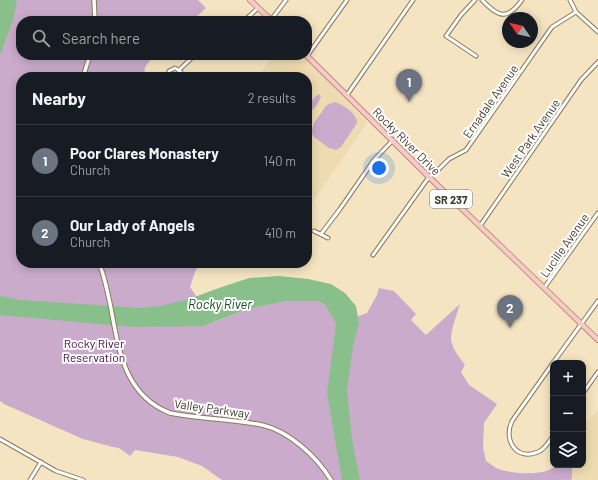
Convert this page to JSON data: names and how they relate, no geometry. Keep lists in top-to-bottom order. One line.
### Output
{"streets":{"main road":["Rocky River Drive","SR 237"],"street":["Ernadale Avenue","West Park Avenue","Lucille Avenue","Valley Parkway"]},"crossings":[["Ernadale Avenue","Rocky River Drive"],["West Park Avenue","Rocky River Drive"],["Rocky River Drive","Lucille Avenue"]],"water":["Rocky River"],"parks":["Rocky River Reservation"],"north":"top left","page":{"search":"Search here","pins":["1","2"],"heading":["Nearby","2 results"],"list":[{"mark":"1","name":"Poor Clares Monastery","note":"Church","value":"140 m"},{"mark":"2","name":"Our Lady of Angels","note":"Church","value":"410 m"}],"map_buttons":["+","−"]}}
